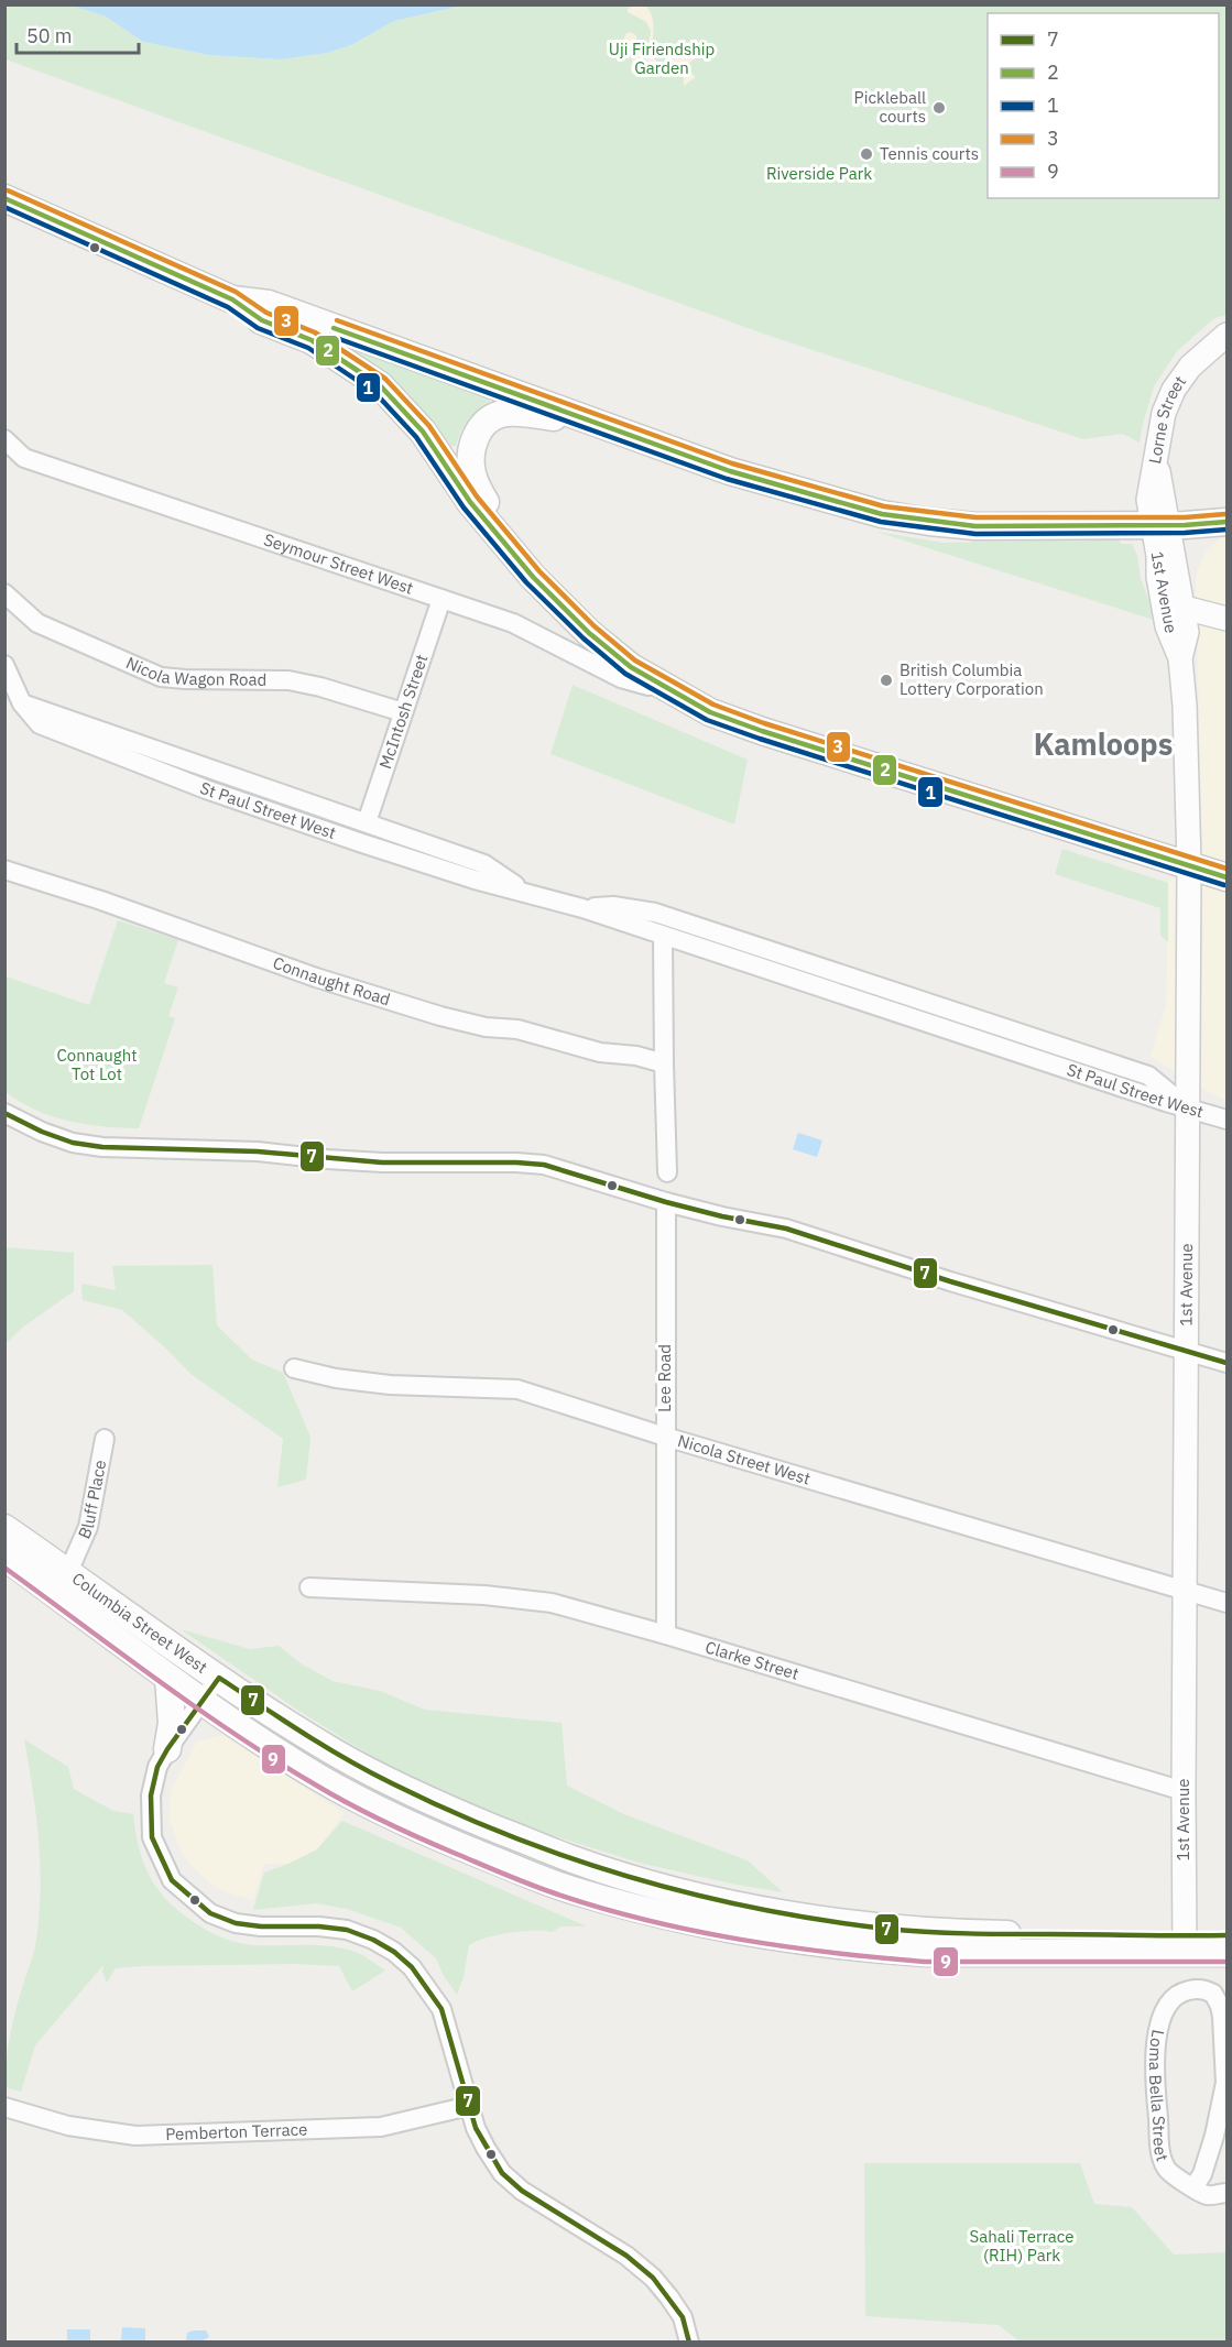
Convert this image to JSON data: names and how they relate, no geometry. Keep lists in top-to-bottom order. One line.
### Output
{"streets":{"main road":["Seymour Street West","Columbia Street West"],"street":["Lorne Street","1st Avenue","Nicola Wagon Road","McIntosh Street","St Paul Street West","Connaught Road","Lee Road","Nicola Street West","Bluff Place","Clarke Street","Loma Bella Street","Pemberton Terrace"]},"crossings":[["Lorne Street","1st Avenue"],["Seymour Street West","1st Avenue"],["Seymour Street West","McIntosh Street"],["1st Avenue","St Paul Street West"],["1st Avenue","Nicola Street West"],["1st Avenue","Columbia Street West"],["1st Avenue","Clarke Street"],["Nicola Wagon Road","McIntosh Street"],["McIntosh Street","St Paul Street West"],["Lee Road","Nicola Street West"],["Lee Road","Clarke Street"],["Bluff Place","Columbia Street West"]],"districts":["Kamloops"],"parks":["Uji Firiendship Garden","Riverside Park","Connaught Tot Lot","Sahali Terrace (RIH) Park"],"places":["Pickleball courts","Tennis courts","British Columbia Lottery Corporation"],"lines":["transit line 3","transit line 2","transit line 1","transit line 7","transit line 9"],"legend":["7","2","1","3","9"],"scale_bar":"50 m"}
